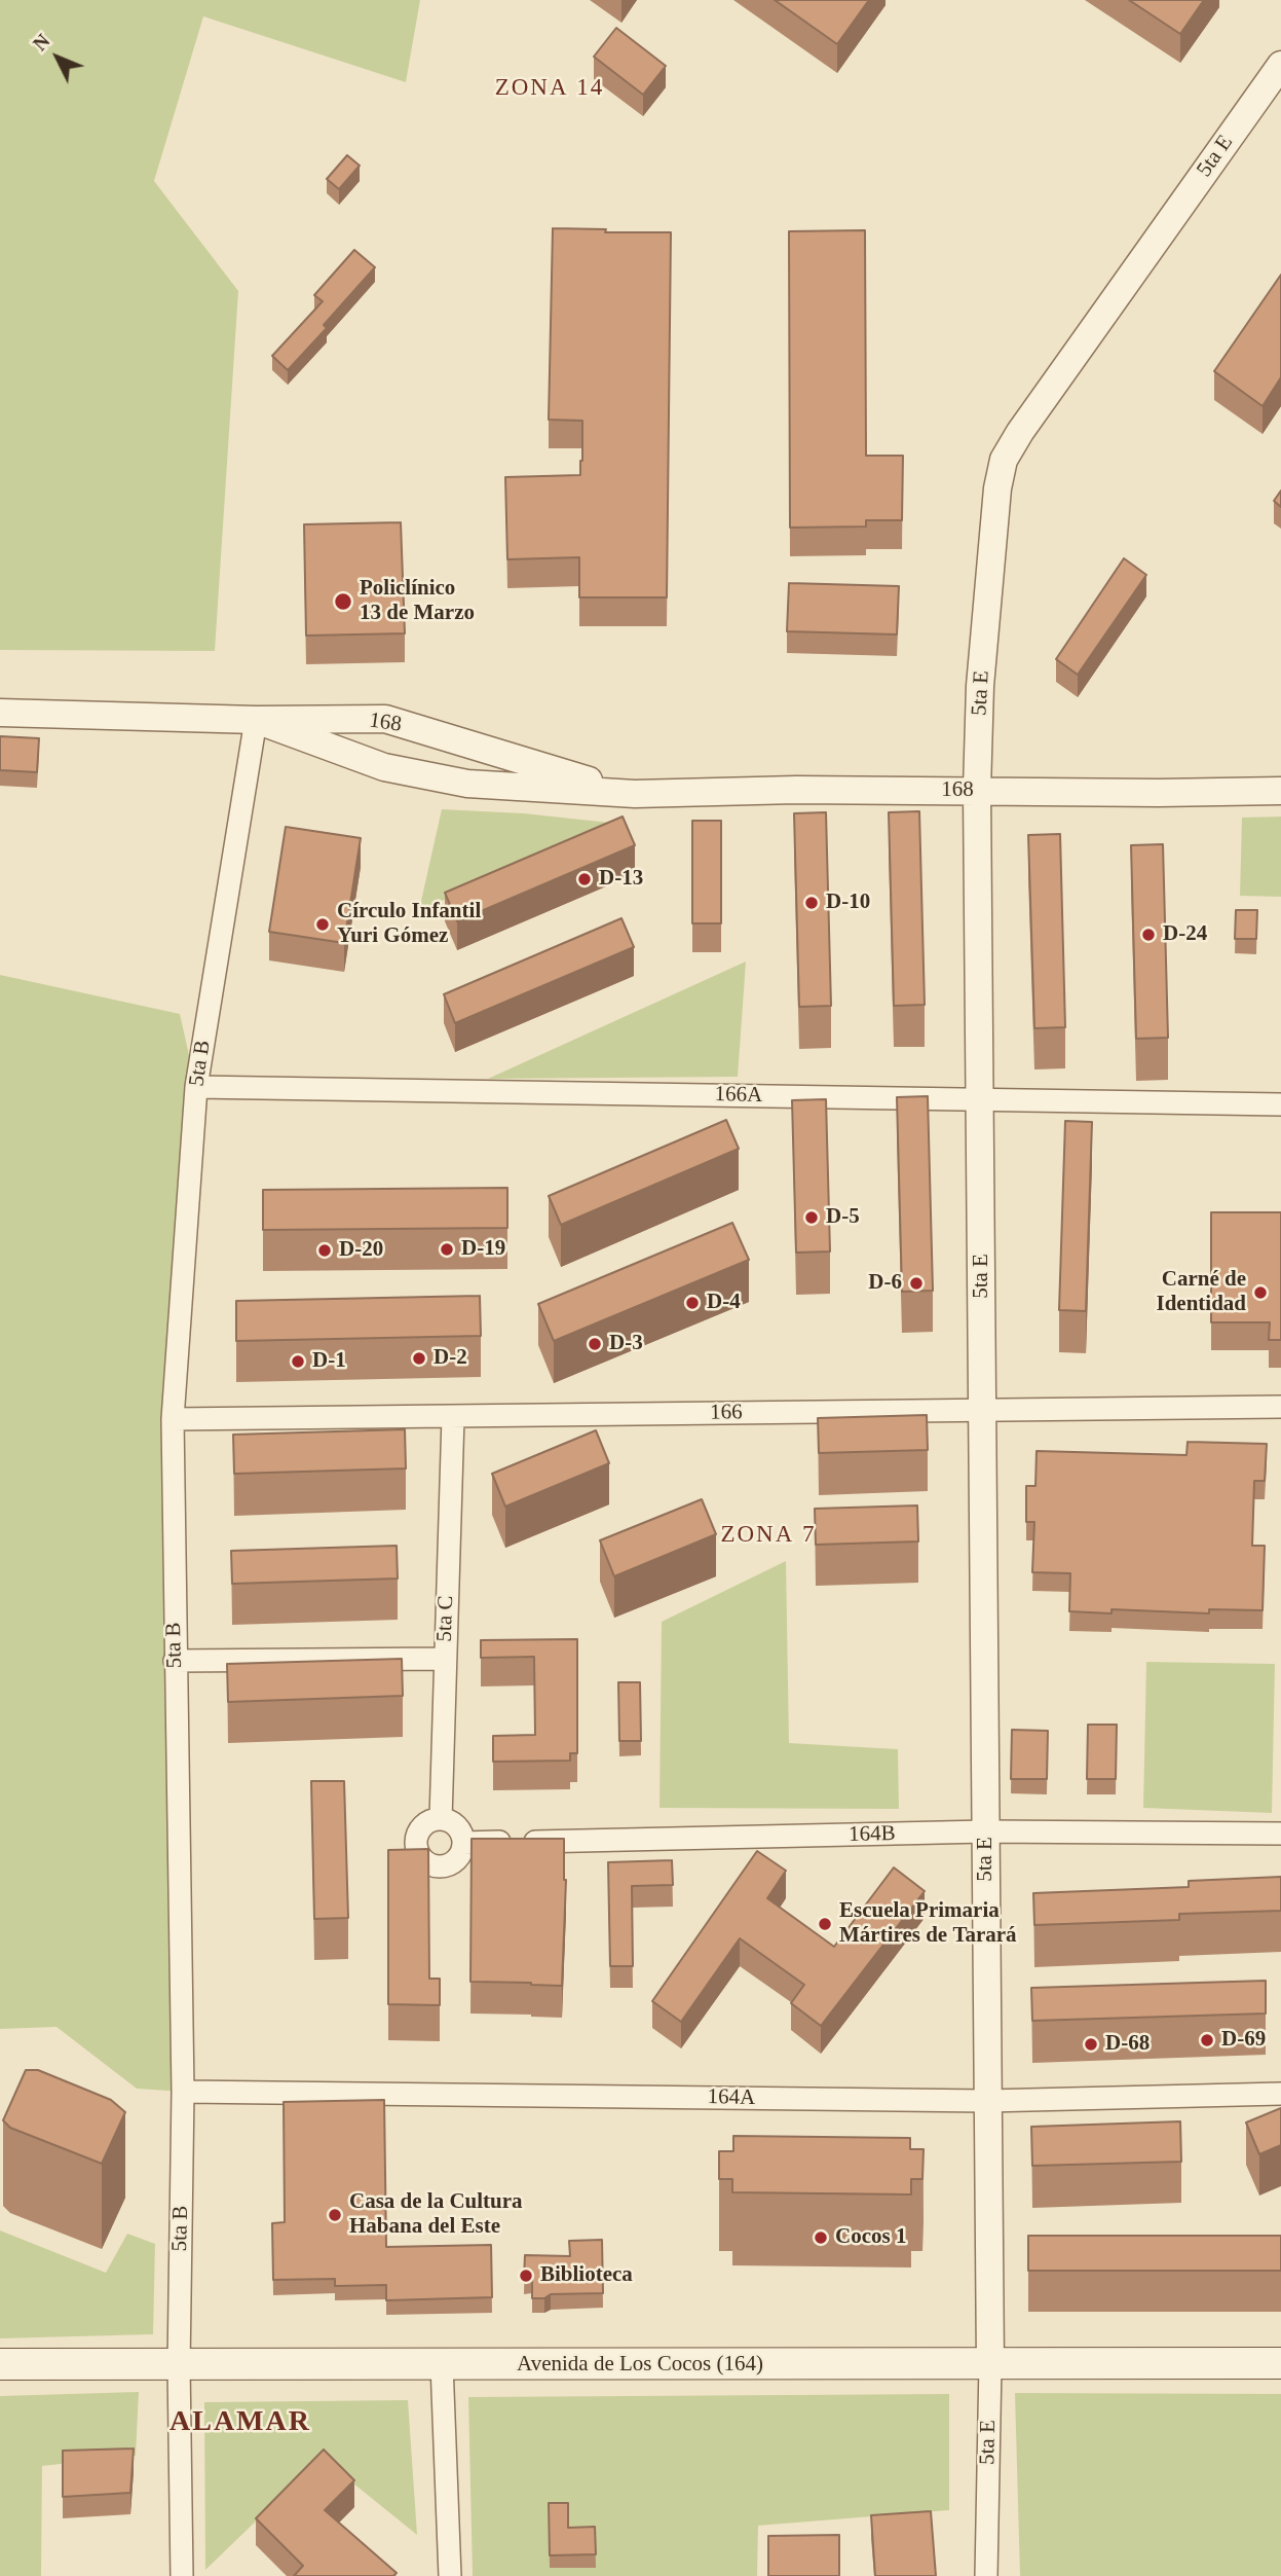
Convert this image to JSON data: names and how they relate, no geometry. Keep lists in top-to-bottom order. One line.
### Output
{"streets":{"main road":["Avenida de Los Cocos (164)"],"street":["5ta E","168","5ta B","166A","166","5ta C","164B","164A"]},"crossings":[["5ta E","168"],["5ta E","166A"],["5ta E","166"],["5ta E","164B"],["5ta E","164A"],["5ta E","Avenida de Los Cocos (164)"],["168","5ta B"],["5ta B","166A"],["5ta B","166"],["5ta B","164A"],["5ta B","Avenida de Los Cocos (164)"],["166","5ta C"],["5ta C","164B"]],"districts":["ZONA 14","ZONA 7","ALAMAR"],"places":["Policlínico 13 de Marzo","D-13","D-10","Círculo Infantil Yuri Gómez","D-24","D-5","D-19","D-20","D-6","Carné de Identidad","D-4","D-3","D-2","D-1","Escuela Primaria Mártires de Tarará","D-69","D-68","Casa de la Cultura Habana del Este","Cocos 1","Biblioteca"],"north":"top left"}
